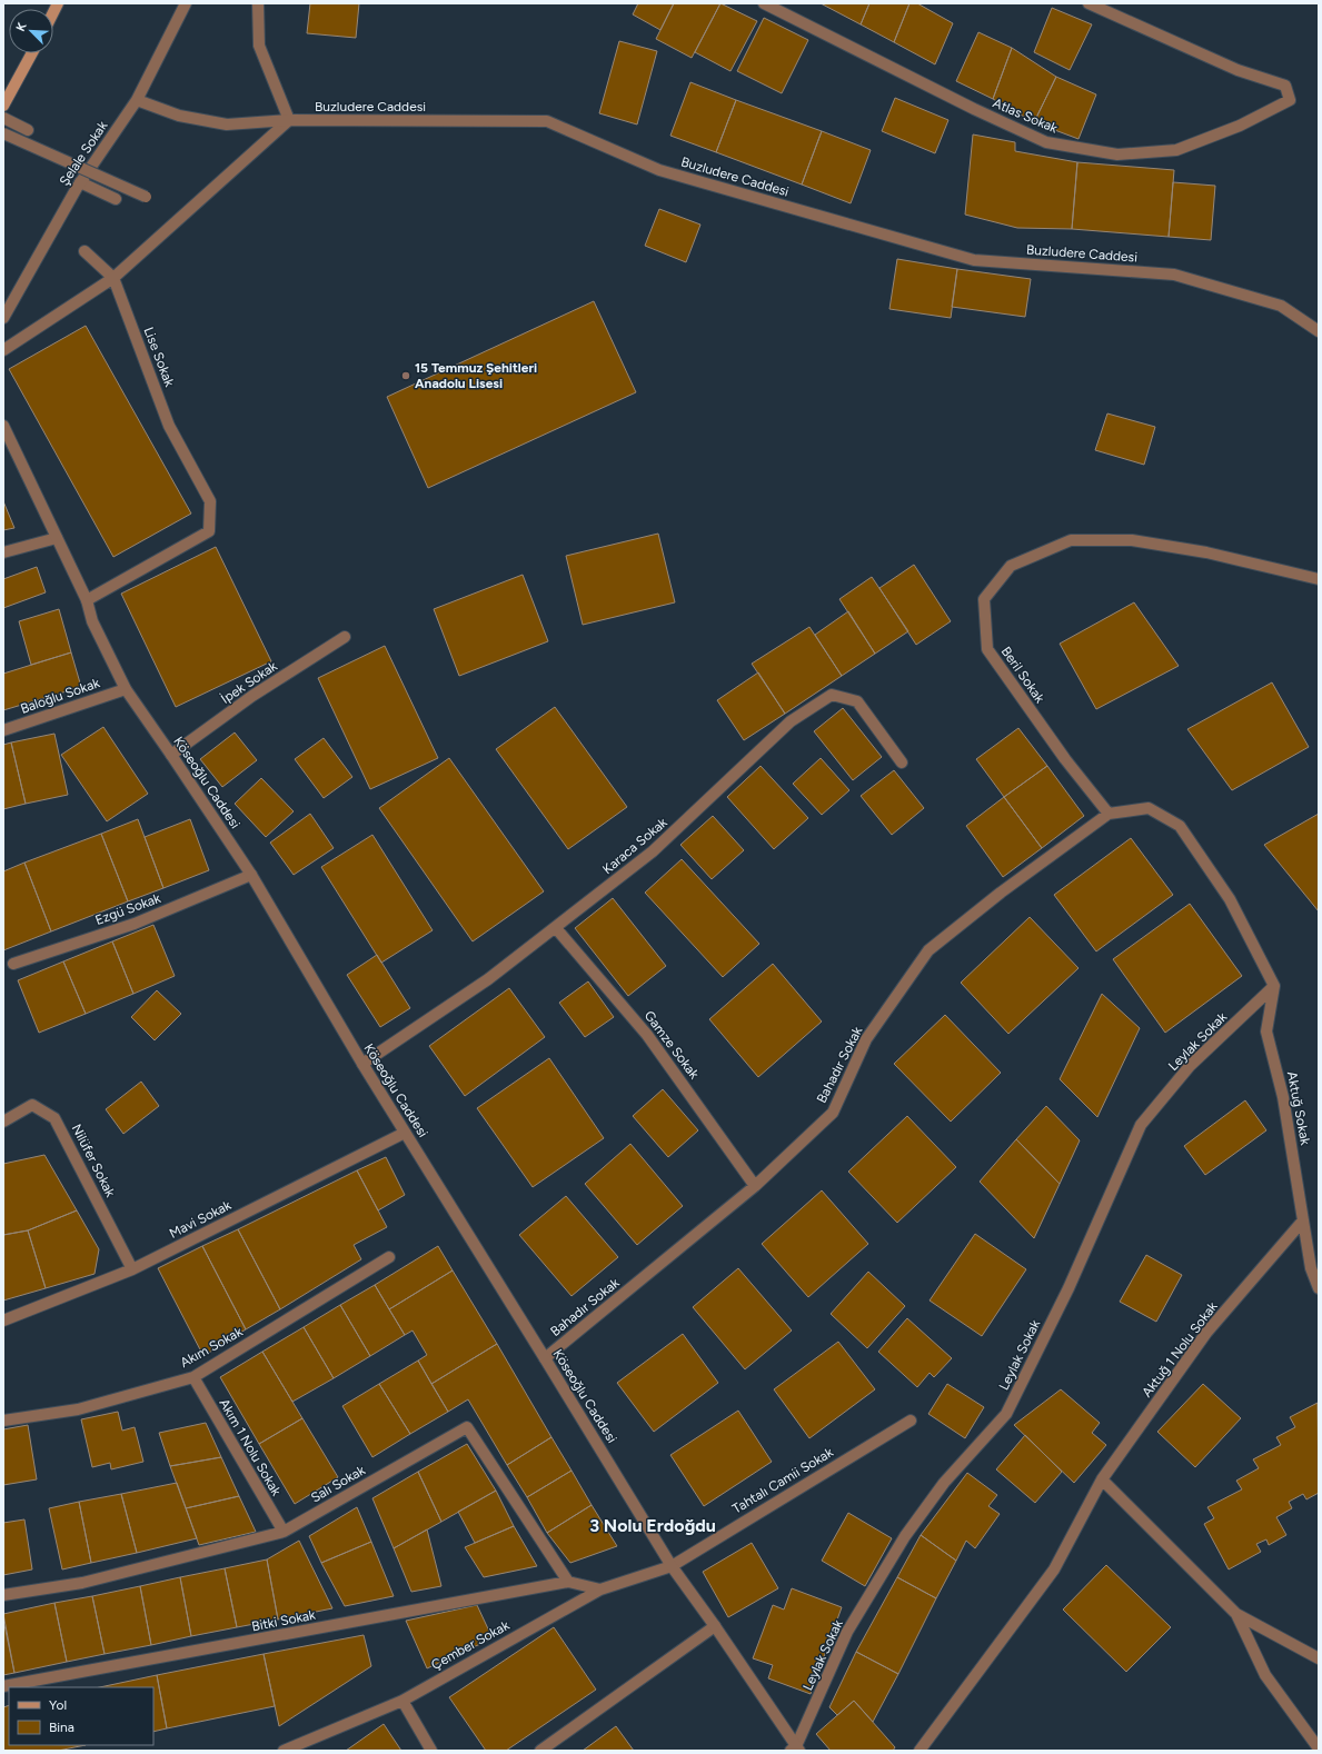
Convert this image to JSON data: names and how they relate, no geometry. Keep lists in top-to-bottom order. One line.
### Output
{"streets":{"street":["Buzludere Caddesi","Atlas Sokak","Şelale Sokak","Lise Sokak","Beril Sokak","İpek Sokak","Baloğlu Sokak","Köseoğlu Caddesi","Karaca Sokak","Ezgü Sokak","Leylak Sokak","Gamze Sokak","Bahadır Sokak","Aktuğ Sokak","Nilüfer Sokak","Mavi Sokak","Akım Sokak","Aktuğ 1 Nolu Sokak","Akım 1 Nolu Sokak","Tahtalı Camii Sokak","Salı Sokak","Bitki Sokak","Çember Sokak"]},"crossings":[["Buzludere Caddesi","Şelale Sokak"],["Lise Sokak","Köseoğlu Caddesi"],["Beril Sokak","Bahadır Sokak"],["İpek Sokak","Köseoğlu Caddesi"],["Baloğlu Sokak","Köseoğlu Caddesi"],["Köseoğlu Caddesi","Karaca Sokak"],["Köseoğlu Caddesi","Ezgü Sokak"],["Köseoğlu Caddesi","Leylak Sokak"],["Köseoğlu Caddesi","Bahadır Sokak"],["Köseoğlu Caddesi","Mavi Sokak"],["Köseoğlu Caddesi","Tahtalı Camii Sokak"],["Köseoğlu Caddesi","Çember Sokak"],["Karaca Sokak","Gamze Sokak"],["Leylak Sokak","Aktuğ Sokak"],["Gamze Sokak","Bahadır Sokak"],["Aktuğ Sokak","Aktuğ 1 Nolu Sokak"],["Nilüfer Sokak","Mavi Sokak"],["Akım Sokak","Akım 1 Nolu Sokak"],["Akım 1 Nolu Sokak","Salı Sokak"],["Tahtalı Camii Sokak","Çember Sokak"],["Salı Sokak","Bitki Sokak"]],"districts":["3 Nolu Erdoğdu"],"places":["15 Temmuz Şehitleri Anadolu Lisesi"],"legend":["Yol","Bina"],"north":"top left"}
